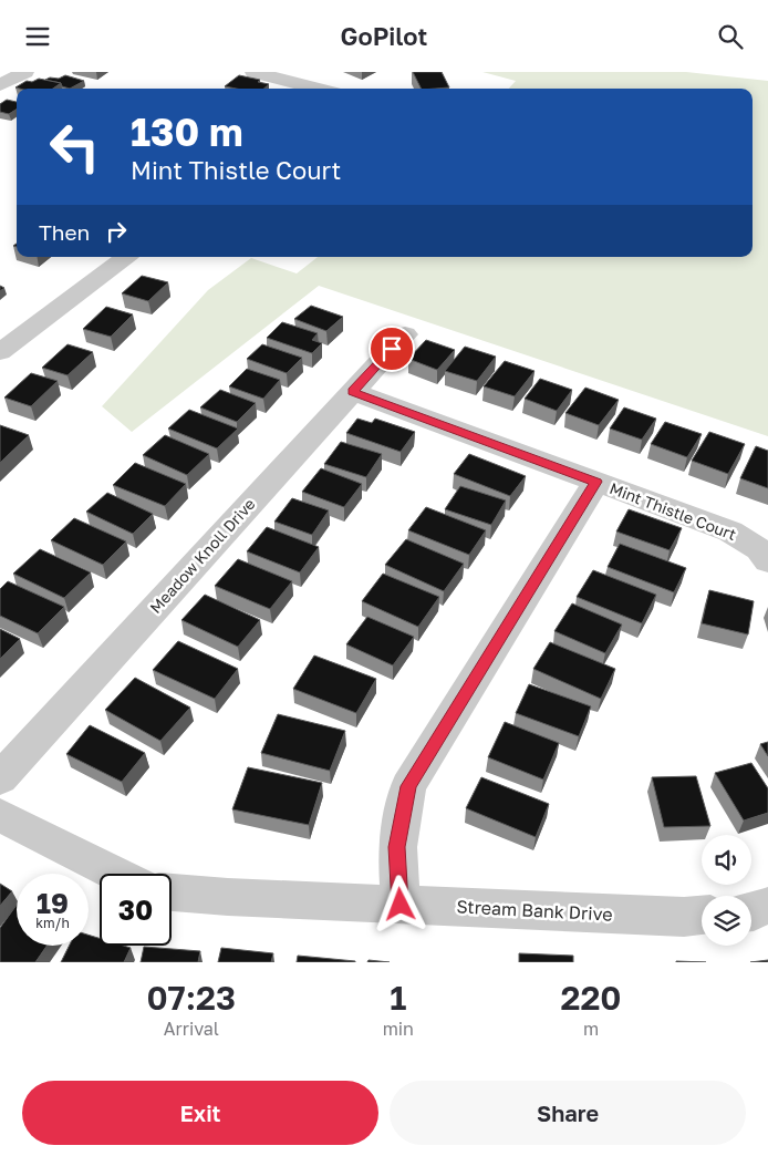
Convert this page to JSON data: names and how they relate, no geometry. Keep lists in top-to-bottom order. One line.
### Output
{"streets":{"street":["Mint Thistle Court","Meadow Knoll Drive","Stream Bank Drive"]},"crossings":[["Mint Thistle Court","Meadow Knoll Drive"]],"page":{"header":"GoPilot","turn":["130 m","Mint Thistle Court"],"then":"Then","speed":"19 km/h","limit":"30","eta":["07:23","Arrival","1","min","220","m"],"buttons":["Exit","Share"]}}
